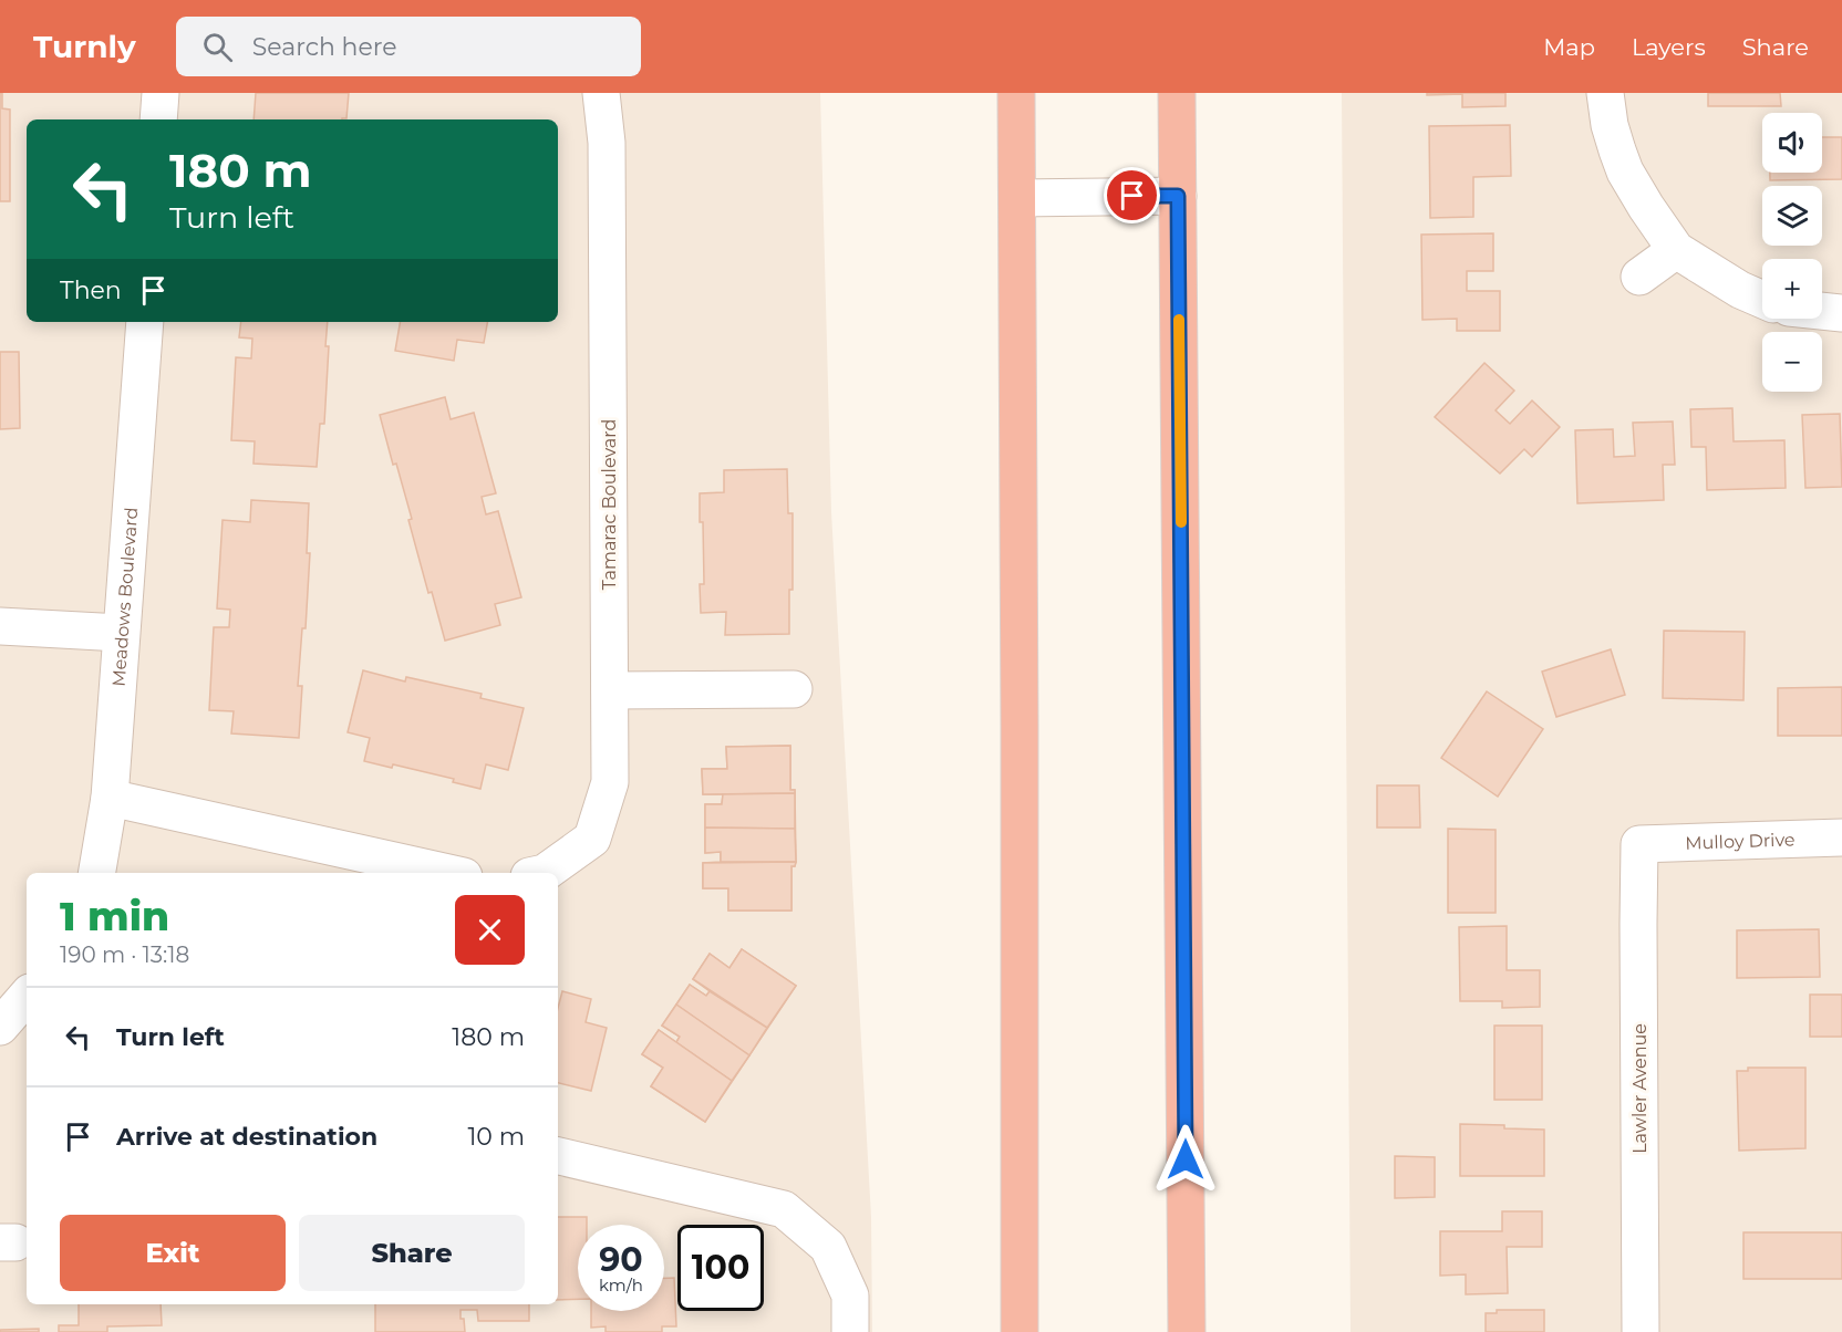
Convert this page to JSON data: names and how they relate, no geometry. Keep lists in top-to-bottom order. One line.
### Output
{"streets":{"street":["Tamarac Boulevard","Meadows Boulevard","Mulloy Drive","Lawler Avenue"]},"crossings":[["Mulloy Drive","Lawler Avenue"]],"page":{"header":"Turnly","search":"Search here","nav":["Map","Layers","Share"],"map_buttons":["+","−"],"turn":["180 m","Turn left"],"then":"Then","heading":["1 min","190 m · 13:18"],"list":[{"name":"Turn left","value":"180 m"},{"name":"Arrive at destination","value":"10 m"}],"buttons":["Exit","Share"],"speed":"90 km/h","limit":"100"}}
